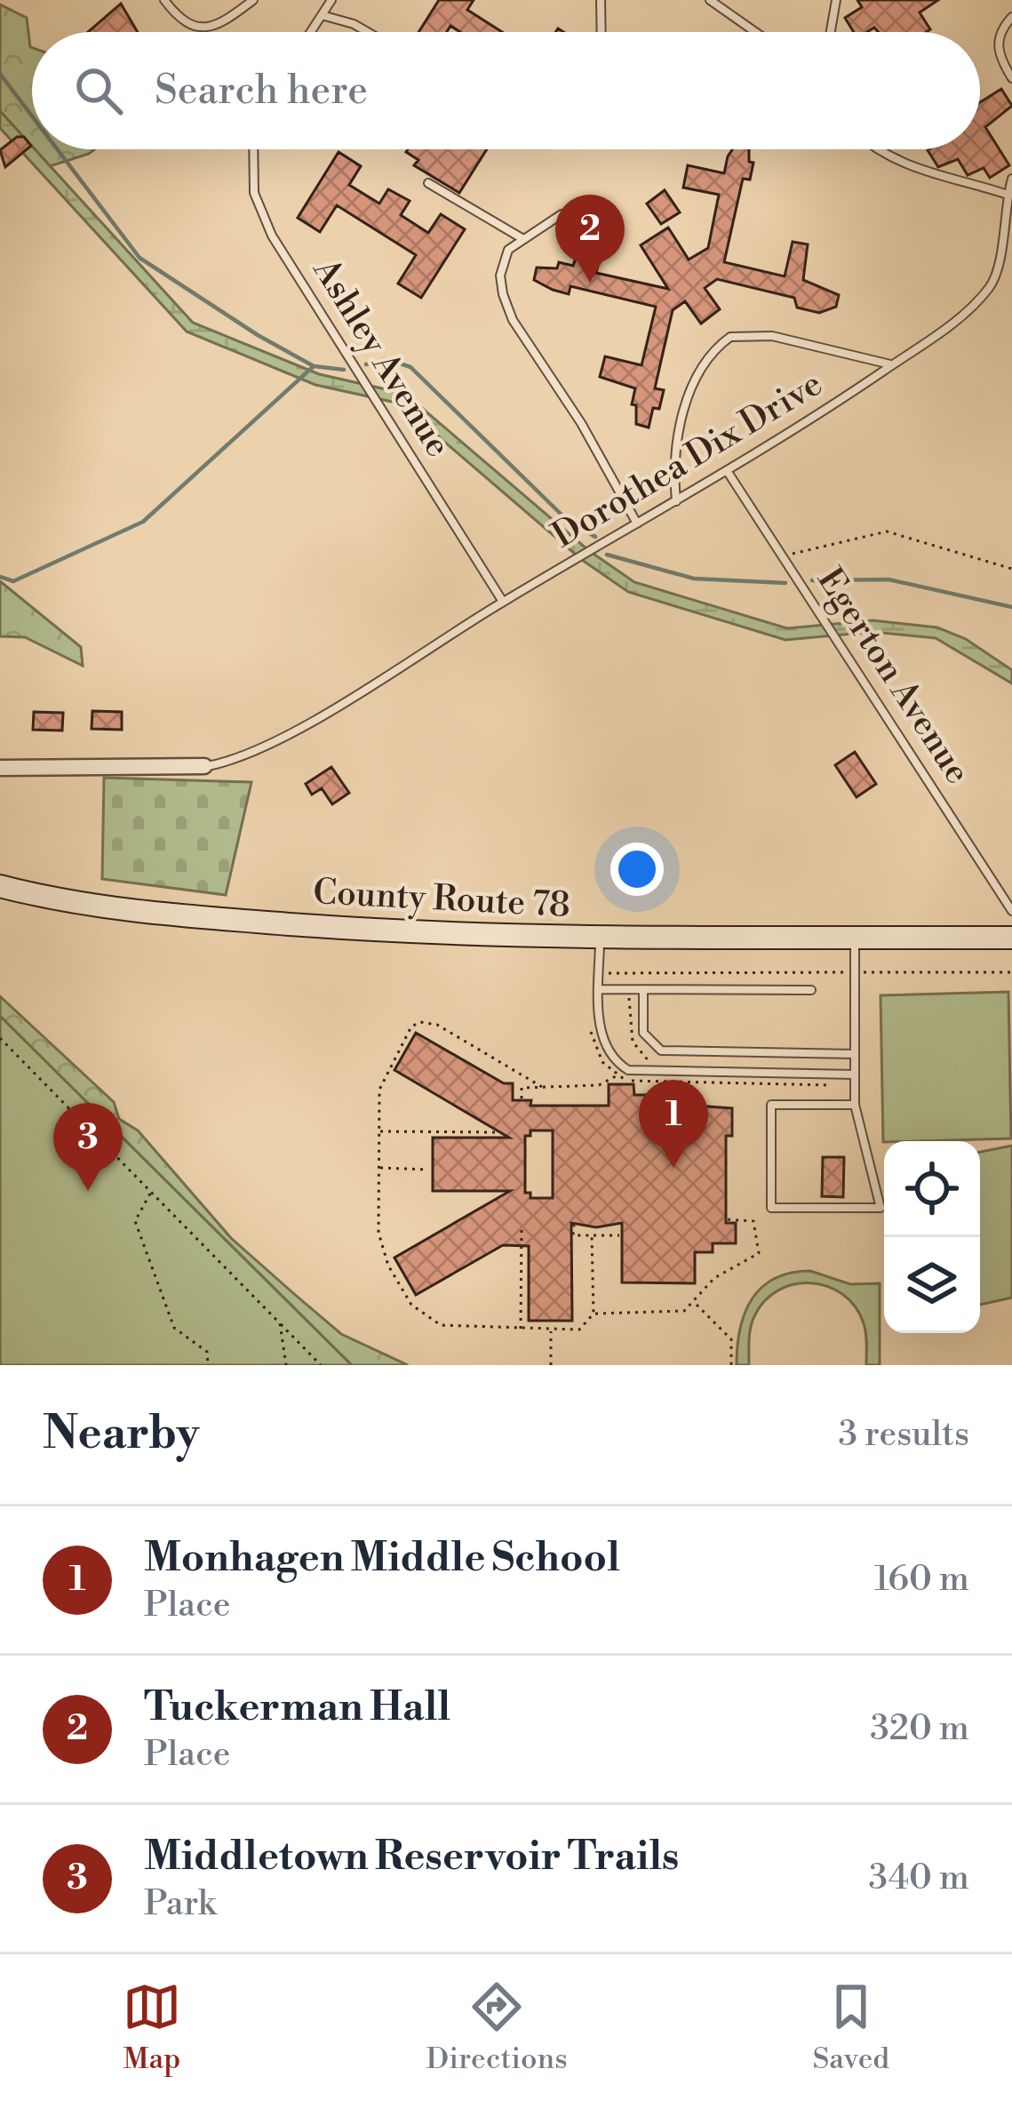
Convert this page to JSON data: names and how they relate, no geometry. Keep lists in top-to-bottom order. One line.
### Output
{"streets":{"street":["County Route 78"],"lane":["Ashley Avenue","Dorothea Dix Drive","Egerton Avenue"]},"crossings":[["Ashley Avenue","Dorothea Dix Drive"],["Dorothea Dix Drive","Egerton Avenue"]],"page":{"search":"Search here","pins":["2","1","3"],"heading":["Nearby","3 results"],"list":[{"mark":"1","name":"Monhagen Middle School","note":"Place","value":"160 m"},{"mark":"2","name":"Tuckerman Hall","note":"Place","value":"320 m"},{"mark":"3","name":"Middletown Reservoir Trails","note":"Park","value":"340 m"}],"nav":["Map","Directions","Saved"]}}
